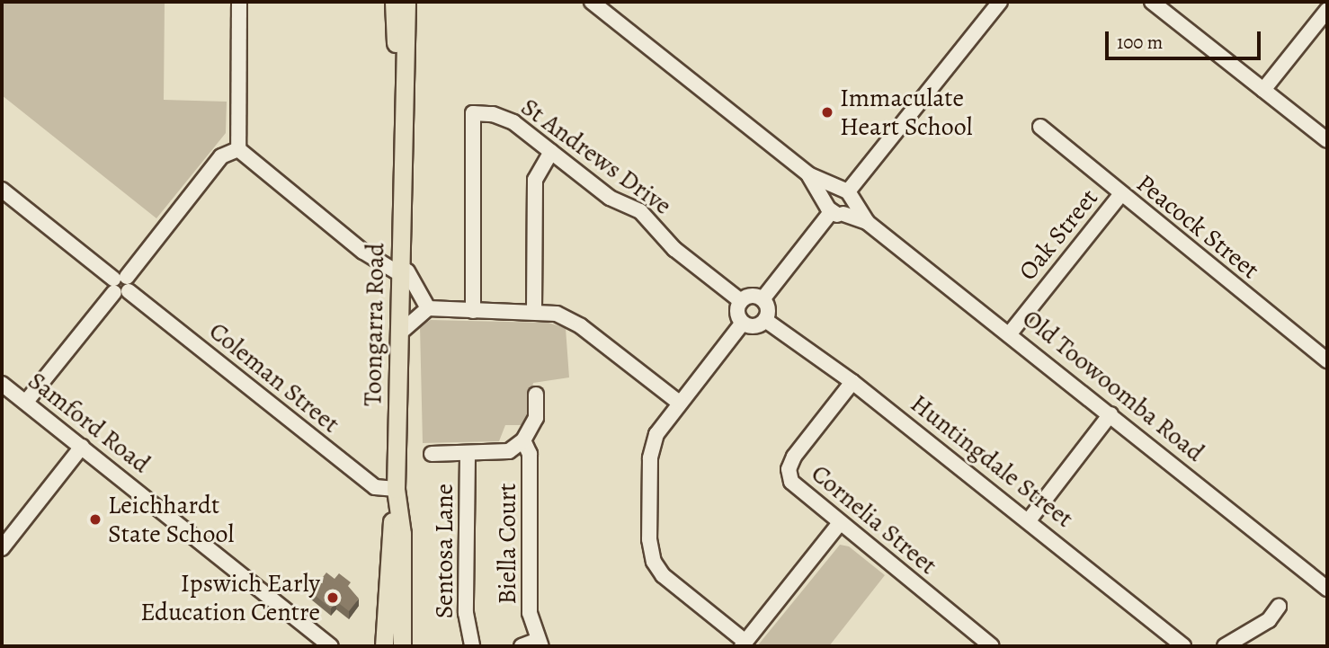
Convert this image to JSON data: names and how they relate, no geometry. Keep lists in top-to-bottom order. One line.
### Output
{"streets":{"main road":["Toongarra Road"],"street":["St Andrews Drive","Peacock Street","Oak Street","Coleman Street","Old Toowoomba Road","Samford Road","Huntingdale Street","Cornelia Street","Biella Court","Sentosa Lane"]},"crossings":[["St Andrews Drive","Huntingdale Street"],["Peacock Street","Oak Street"],["Oak Street","Old Toowoomba Road"],["Toongarra Road","Coleman Street"],["Huntingdale Street","Cornelia Street"]],"places":["Immaculate Heart School","Leichhardt State School","Ipswich Early Education Centre"],"scale_bar":"100 m"}
